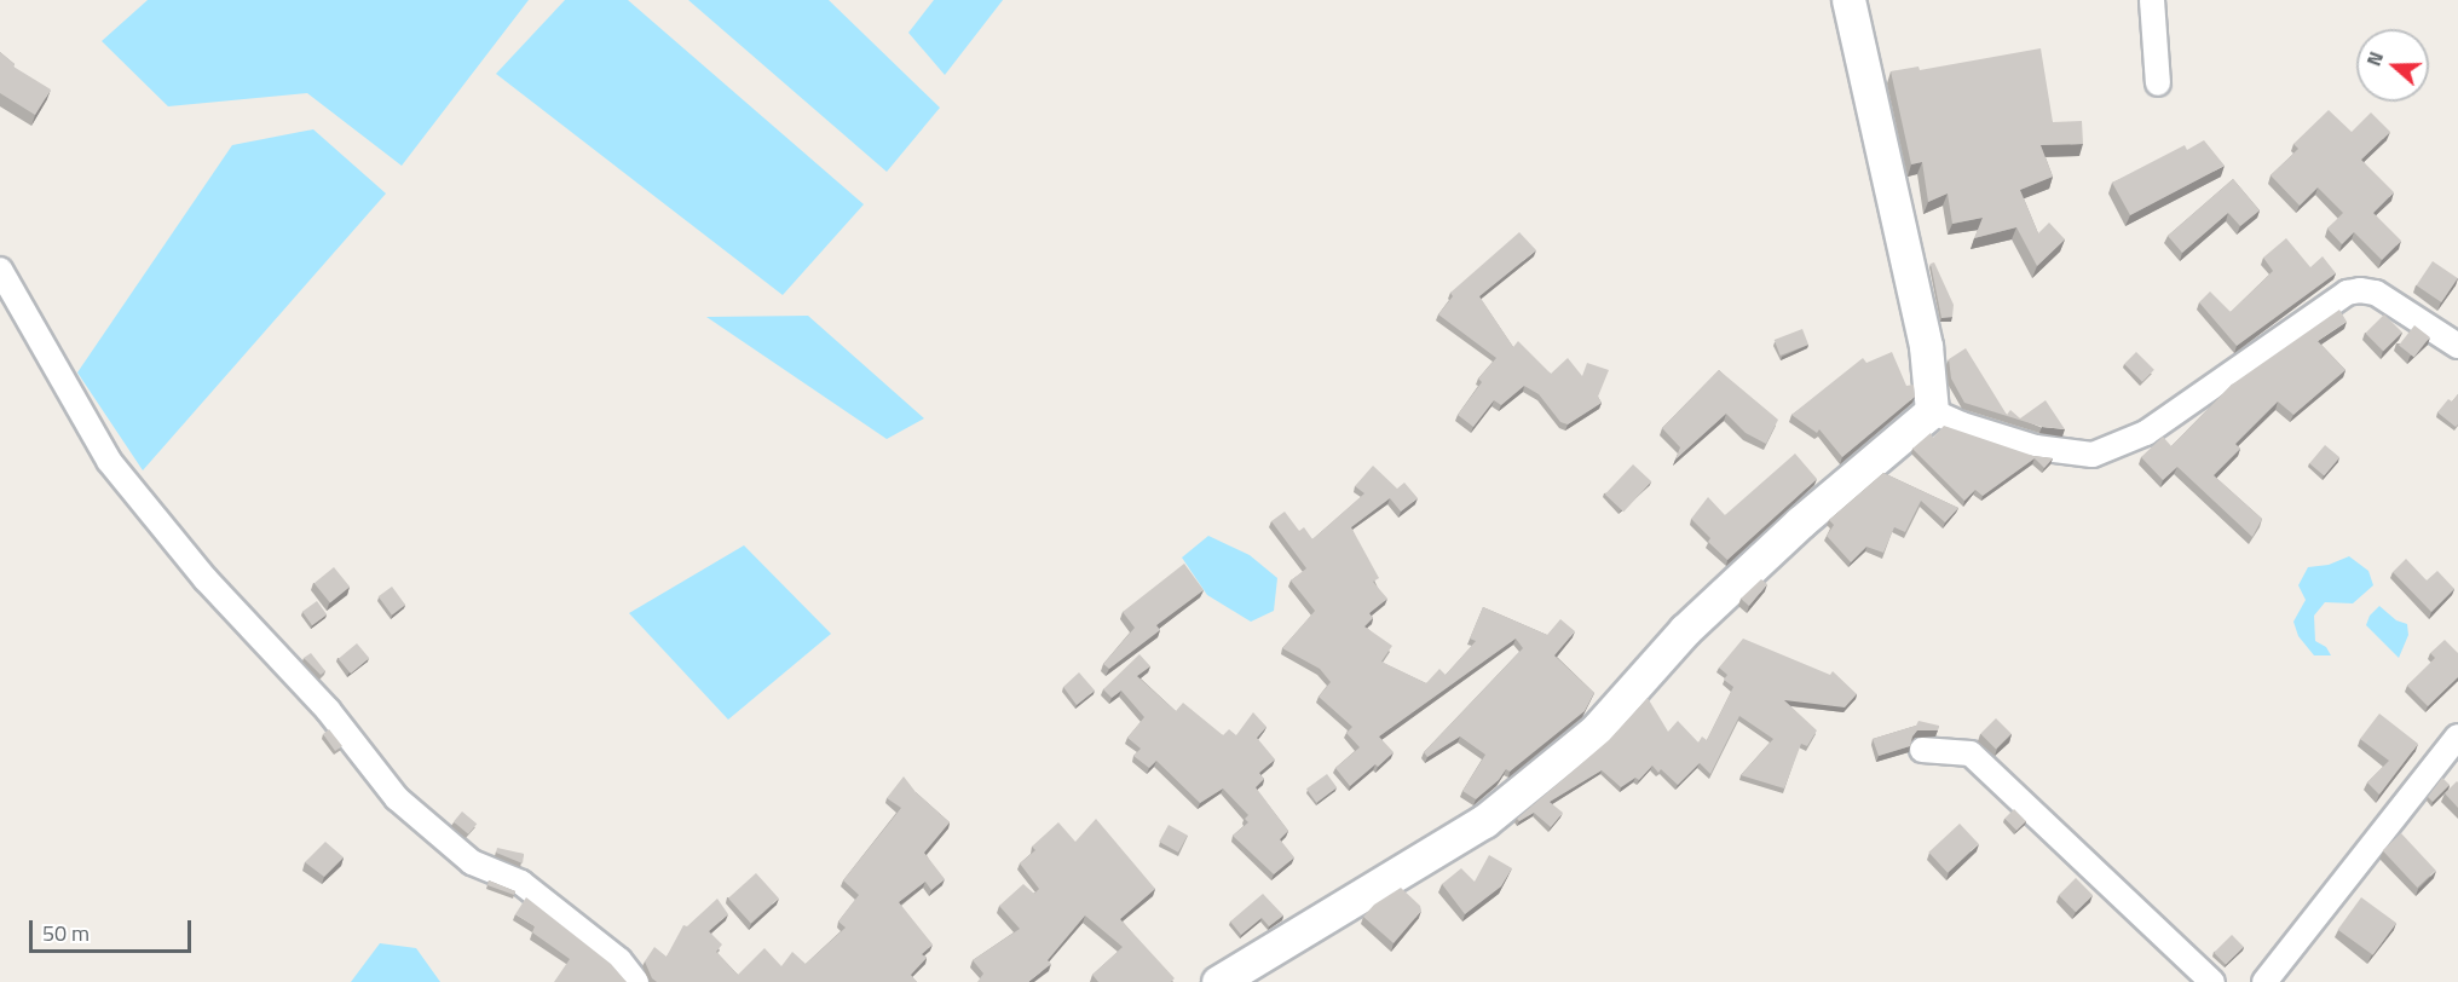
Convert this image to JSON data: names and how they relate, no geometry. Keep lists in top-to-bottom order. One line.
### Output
{"scale_bar":"50 m","north":"left"}
